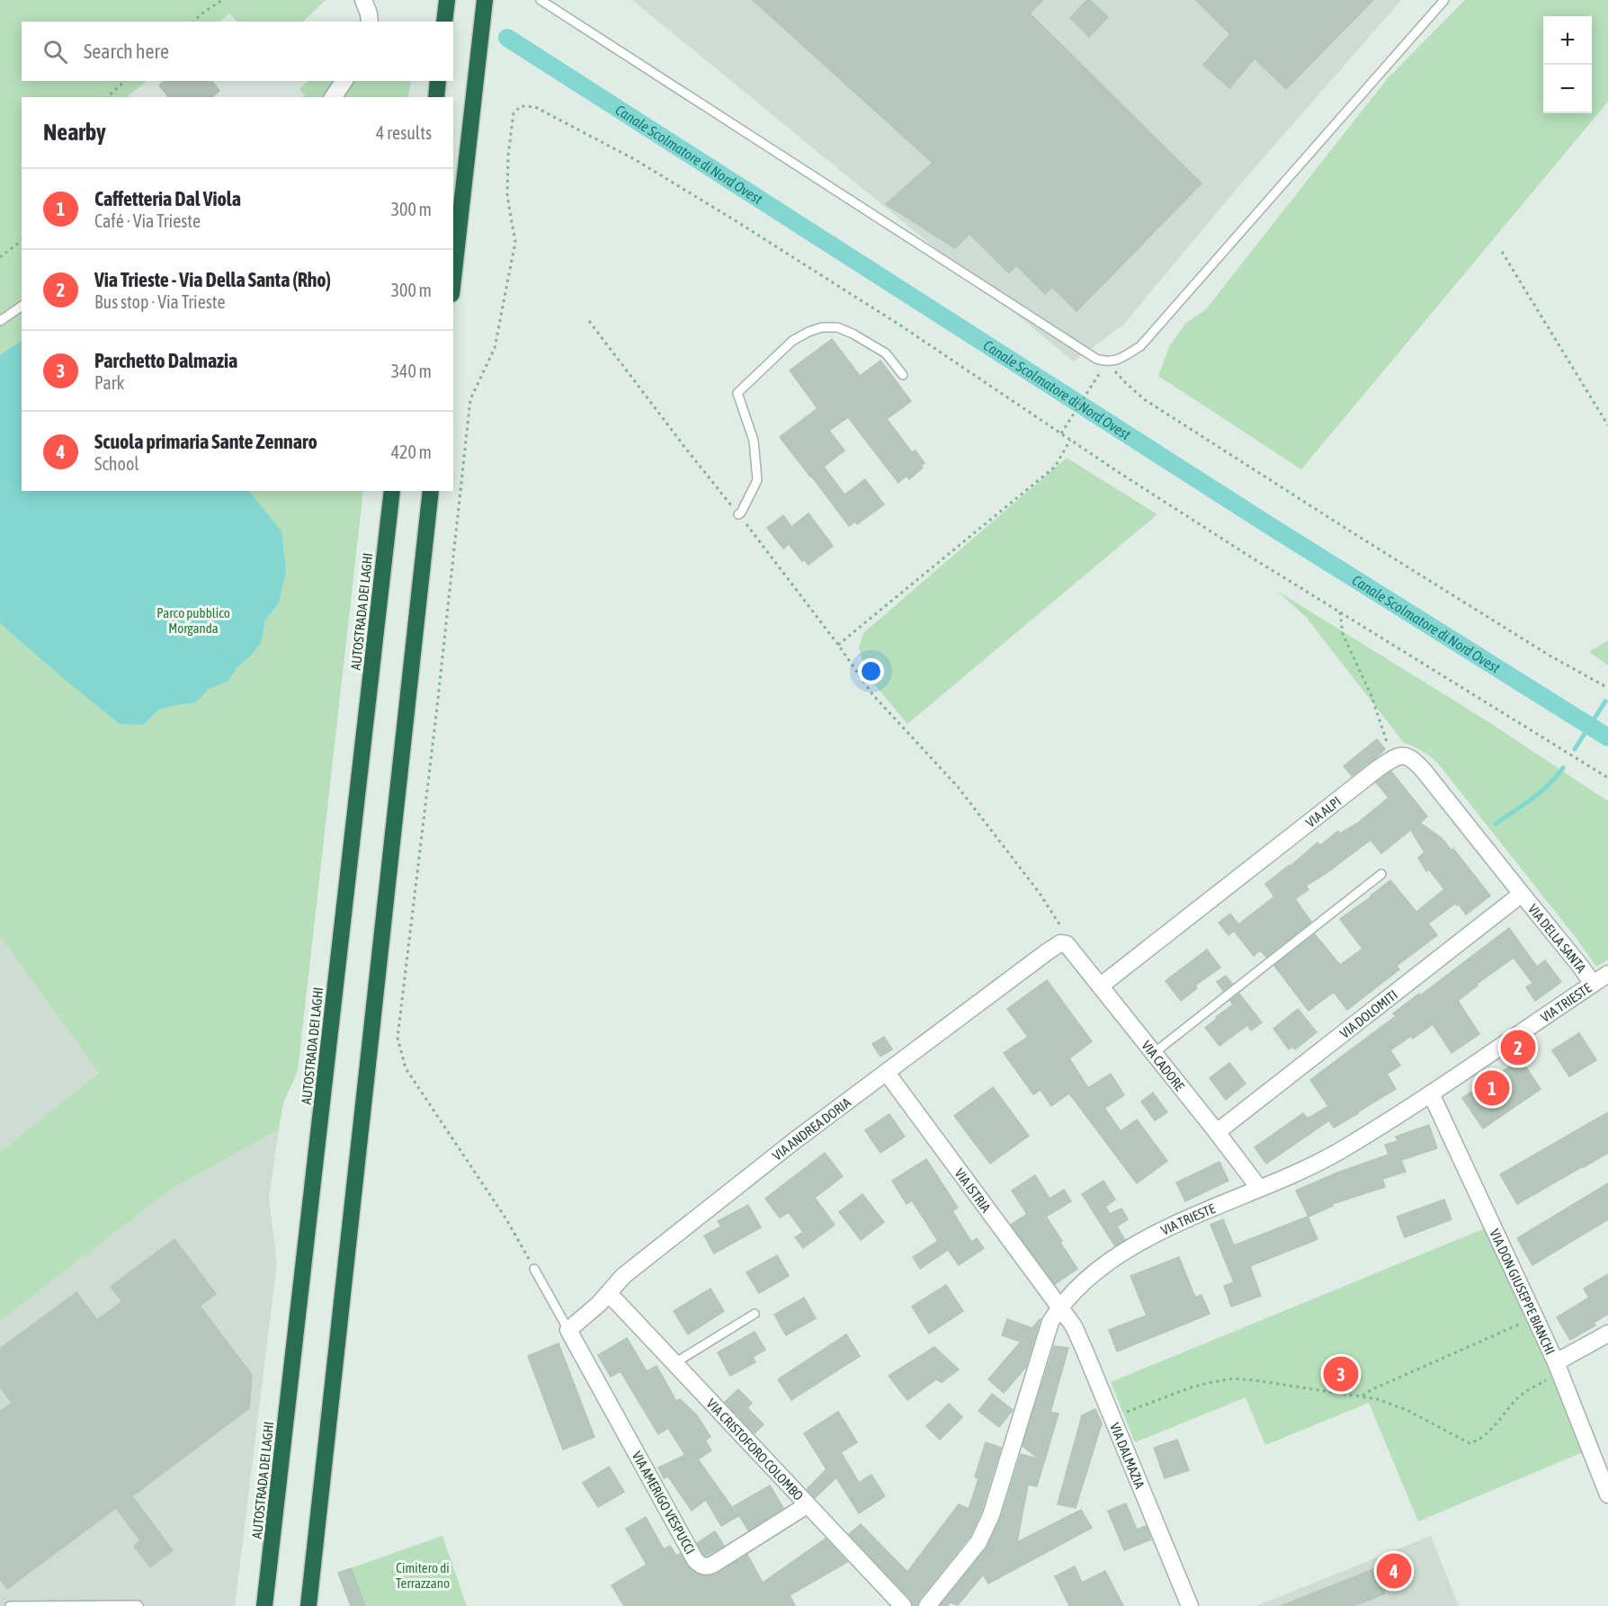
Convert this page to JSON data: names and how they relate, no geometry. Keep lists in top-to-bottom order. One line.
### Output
{"streets":{"highway":["AUTOSTRADA DEI LAGHI"],"street":["VIA ALPI","VIA DELLA SANTA","VIA TRIESTE","VIA DOLOMITI","VIA CADORE","VIA ANDREA DORIA","VIA ISTRIA","VIA DON GIUSEPPE BIANCHI","VIA CRISTOFORO COLOMBO","VIA DALMAZIA","VIA AMERIGO VESPUCCI"]},"crossings":[["VIA ALPI","VIA CADORE"],["VIA DELLA SANTA","VIA TRIESTE"],["VIA DELLA SANTA","VIA DOLOMITI"],["VIA TRIESTE","VIA CADORE"],["VIA TRIESTE","VIA ISTRIA"],["VIA TRIESTE","VIA DON GIUSEPPE BIANCHI"],["VIA TRIESTE","VIA DALMAZIA"],["VIA DOLOMITI","VIA CADORE"],["VIA CADORE","VIA ANDREA DORIA"],["VIA ANDREA DORIA","VIA ISTRIA"],["VIA ANDREA DORIA","VIA CRISTOFORO COLOMBO"],["VIA ANDREA DORIA","VIA AMERIGO VESPUCCI"],["VIA ISTRIA","VIA DALMAZIA"],["VIA CRISTOFORO COLOMBO","VIA AMERIGO VESPUCCI"]],"water":["Canale Scolmatore di Nord Ovest"],"parks":["Parco pubblico Morganda","Cimitero di Terrazzano"],"page":{"map_buttons":["+","−"],"search":"Search here","heading":["Nearby","4 results"],"list":[{"mark":"1","name":"Caffetteria Dal Viola","note":"Café · Via Trieste","value":"300 m"},{"mark":"2","name":"Via Trieste - Via Della Santa (Rho)","note":"Bus stop · Via Trieste","value":"300 m"},{"mark":"3","name":"Parchetto Dalmazia","note":"Park","value":"340 m"},{"mark":"4","name":"Scuola primaria Sante Zennaro","note":"School","value":"420 m"}],"pins":["2","1","3","4"]}}
